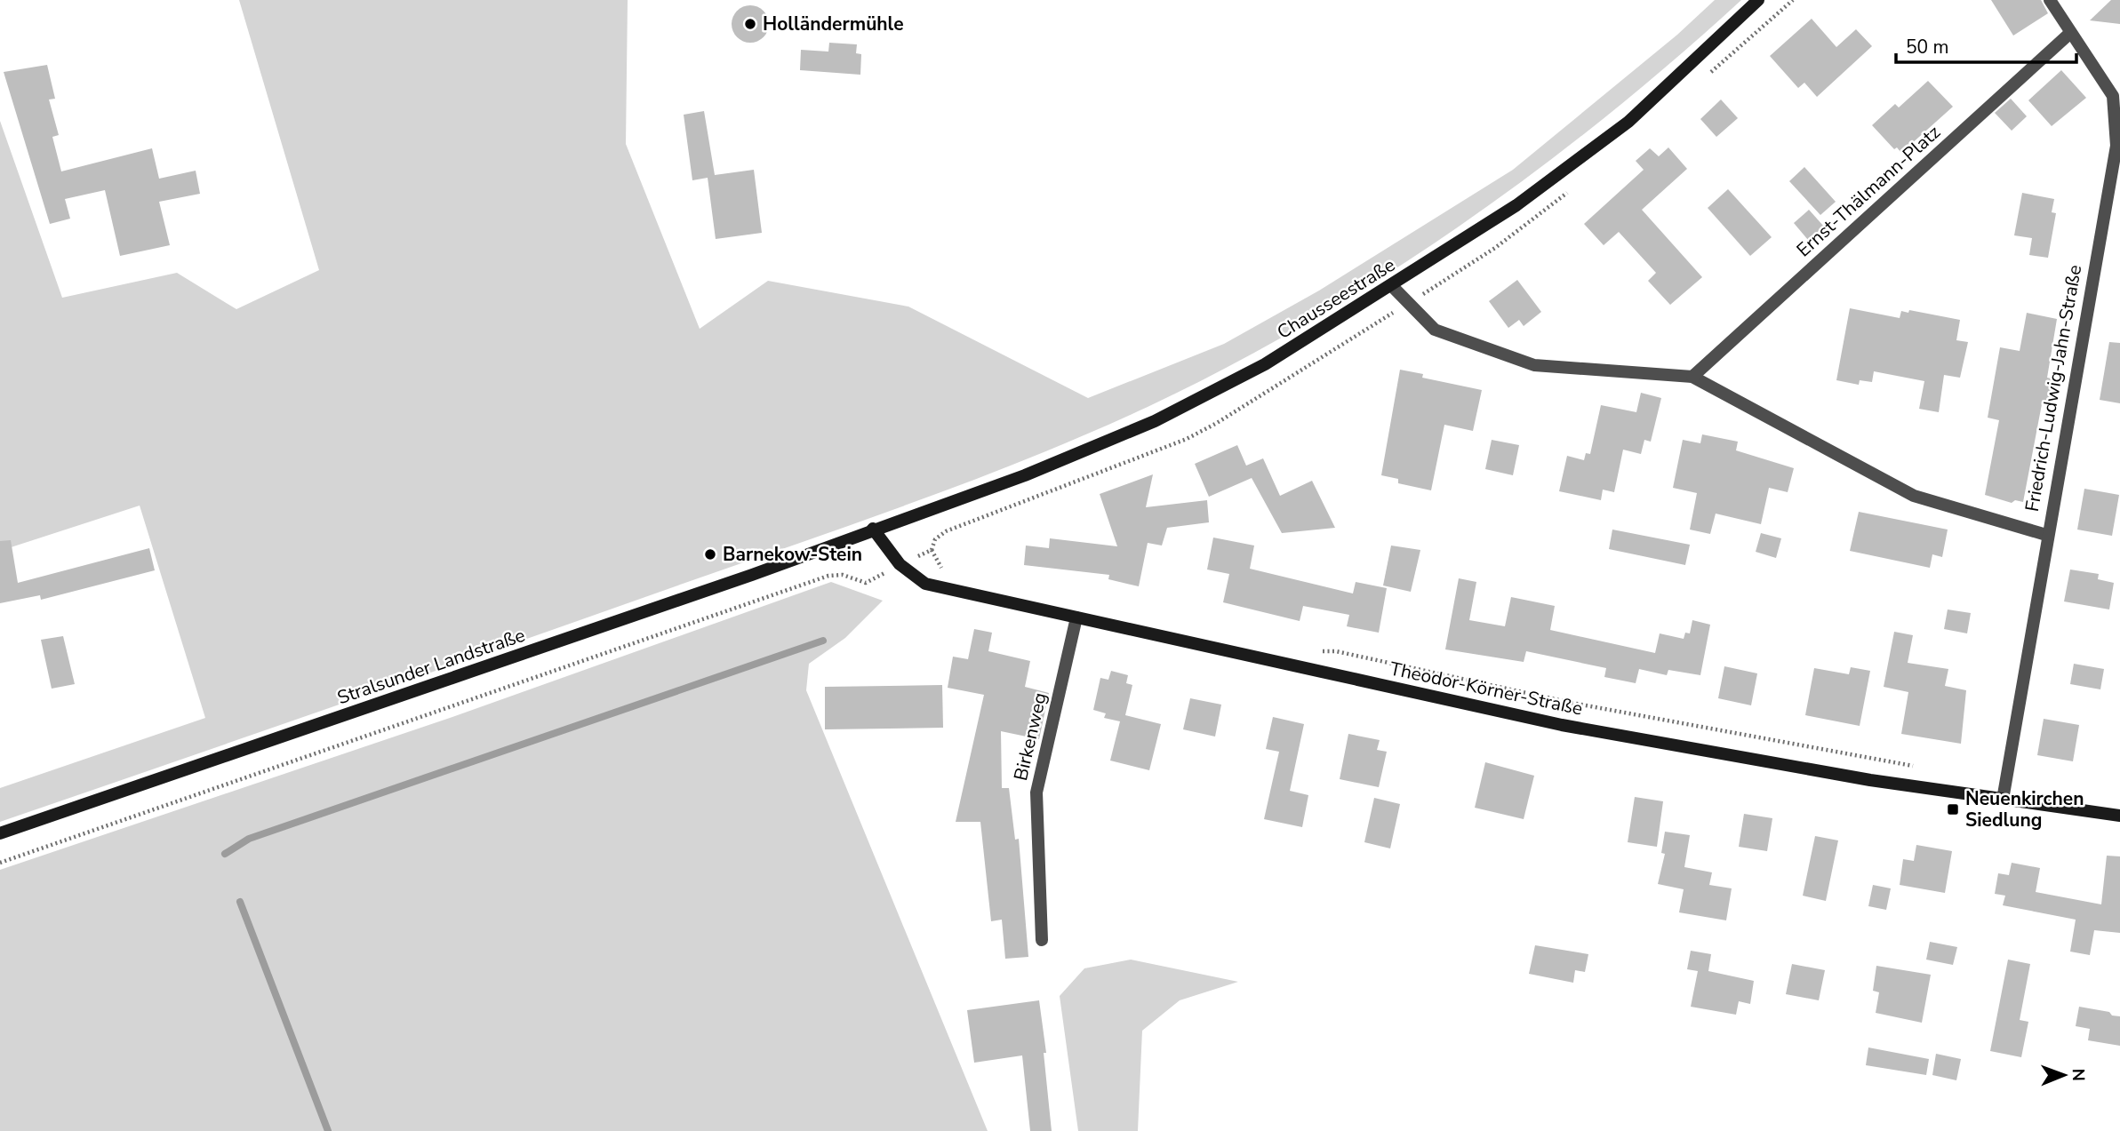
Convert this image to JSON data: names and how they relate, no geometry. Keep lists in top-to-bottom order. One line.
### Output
{"streets":{"main road":["Chausseestraße","Stralsunder Landstraße","Theodor-Körner-Straße"],"street":["Ernst-Thälmann-Platz","Friedrich-Ludwig-Jahn-Straße","Birkenweg"]},"crossings":[["Ernst-Thälmann-Platz","Friedrich-Ludwig-Jahn-Straße"],["Chausseestraße","Stralsunder Landstraße"],["Chausseestraße","Theodor-Körner-Straße"],["Friedrich-Ludwig-Jahn-Straße","Theodor-Körner-Straße"],["Stralsunder Landstraße","Theodor-Körner-Straße"],["Theodor-Körner-Straße","Birkenweg"]],"places":{"other":["Holländermühle","Barnekow-Stein"],"transit":["Neuenkirchen Siedlung"]},"scale_bar":"50 m","north":"right"}
